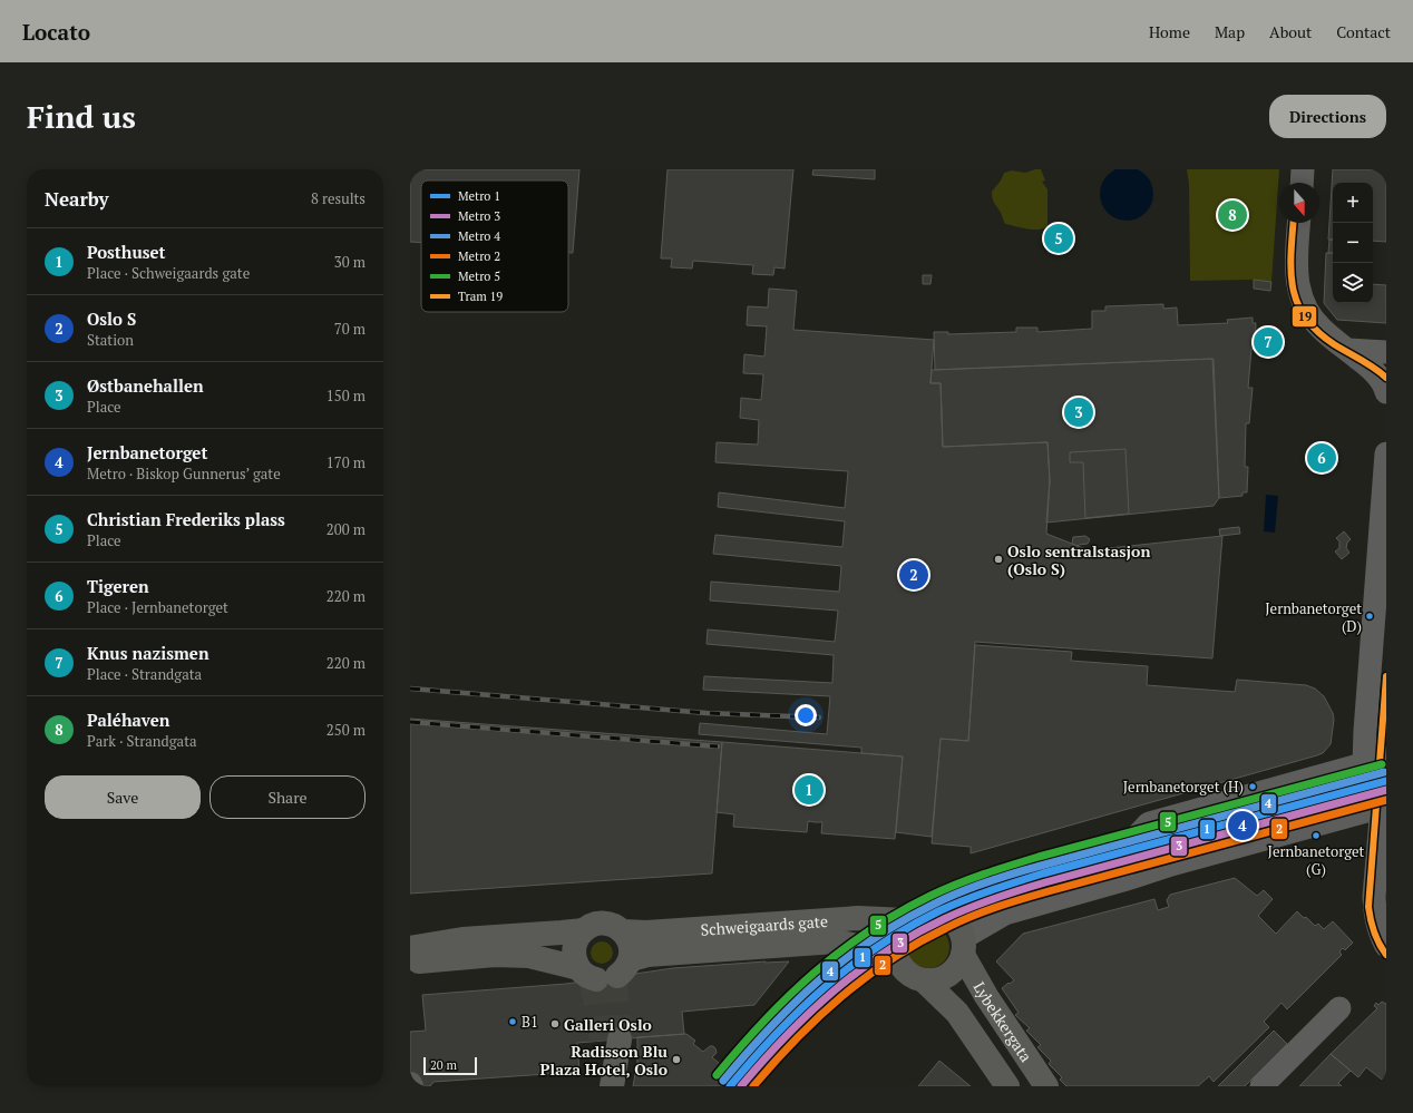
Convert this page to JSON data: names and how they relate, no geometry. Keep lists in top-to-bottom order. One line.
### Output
{"streets":{"highway":["Schweigaards gate","Lybekkergata"]},"crossings":[["Schweigaards gate","Lybekkergata"]],"places":["Oslo sentralstasjon (Oslo S)","Jernbanetorget (D)","Jernbanetorget (H)","Jernbanetorget (G)","B1","Galleri Oslo","Radisson Blu Plaza Hotel, Oslo"],"lines":["tram line 19","metro line 5","metro line 4","metro line 1","metro line 3","metro line 2"],"legend":["Metro 1","Metro 3","Metro 4","Metro 2","Metro 5","Tram 19"],"scale_bar":"20 m","north":"bottom","page":{"header":"Locato","nav":["Home","Map","About","Contact"],"buttons":["Directions",["Save","Share"]],"title":"Find us","heading":["Nearby","8 results"],"map_buttons":["+","−"],"pins":["8","5","7","3","6","2","1","4"],"list":[{"mark":"1","name":"Posthuset","note":"Place · Schweigaards gate","value":"30 m"},{"mark":"2","name":"Oslo S","note":"Station","value":"70 m"},{"mark":"3","name":"Østbanehallen","note":"Place","value":"150 m"},{"mark":"4","name":"Jernbanetorget","note":"Metro · Biskop Gunnerus’ gate","value":"170 m"},{"mark":"5","name":"Christian Frederiks plass","note":"Place","value":"200 m"},{"mark":"6","name":"Tigeren","note":"Place · Jernbanetorget","value":"220 m"},{"mark":"7","name":"Knus nazismen","note":"Place · Strandgata","value":"220 m"},{"mark":"8","name":"Paléhaven","note":"Park · Strandgata","value":"250 m"}],"scale":"20 m"}}
